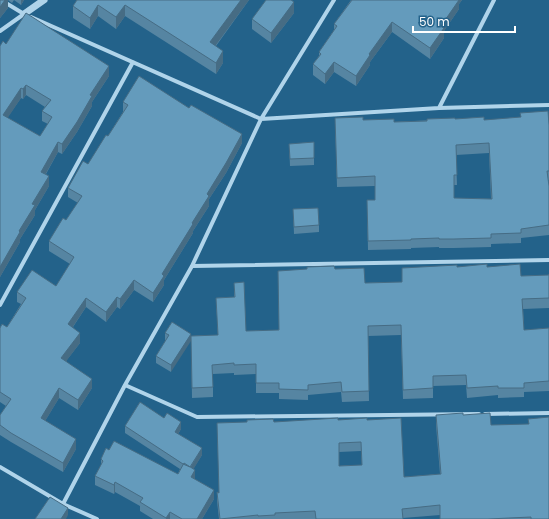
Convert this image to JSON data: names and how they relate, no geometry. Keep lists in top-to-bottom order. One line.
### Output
{"scale_bar":"50 m"}
